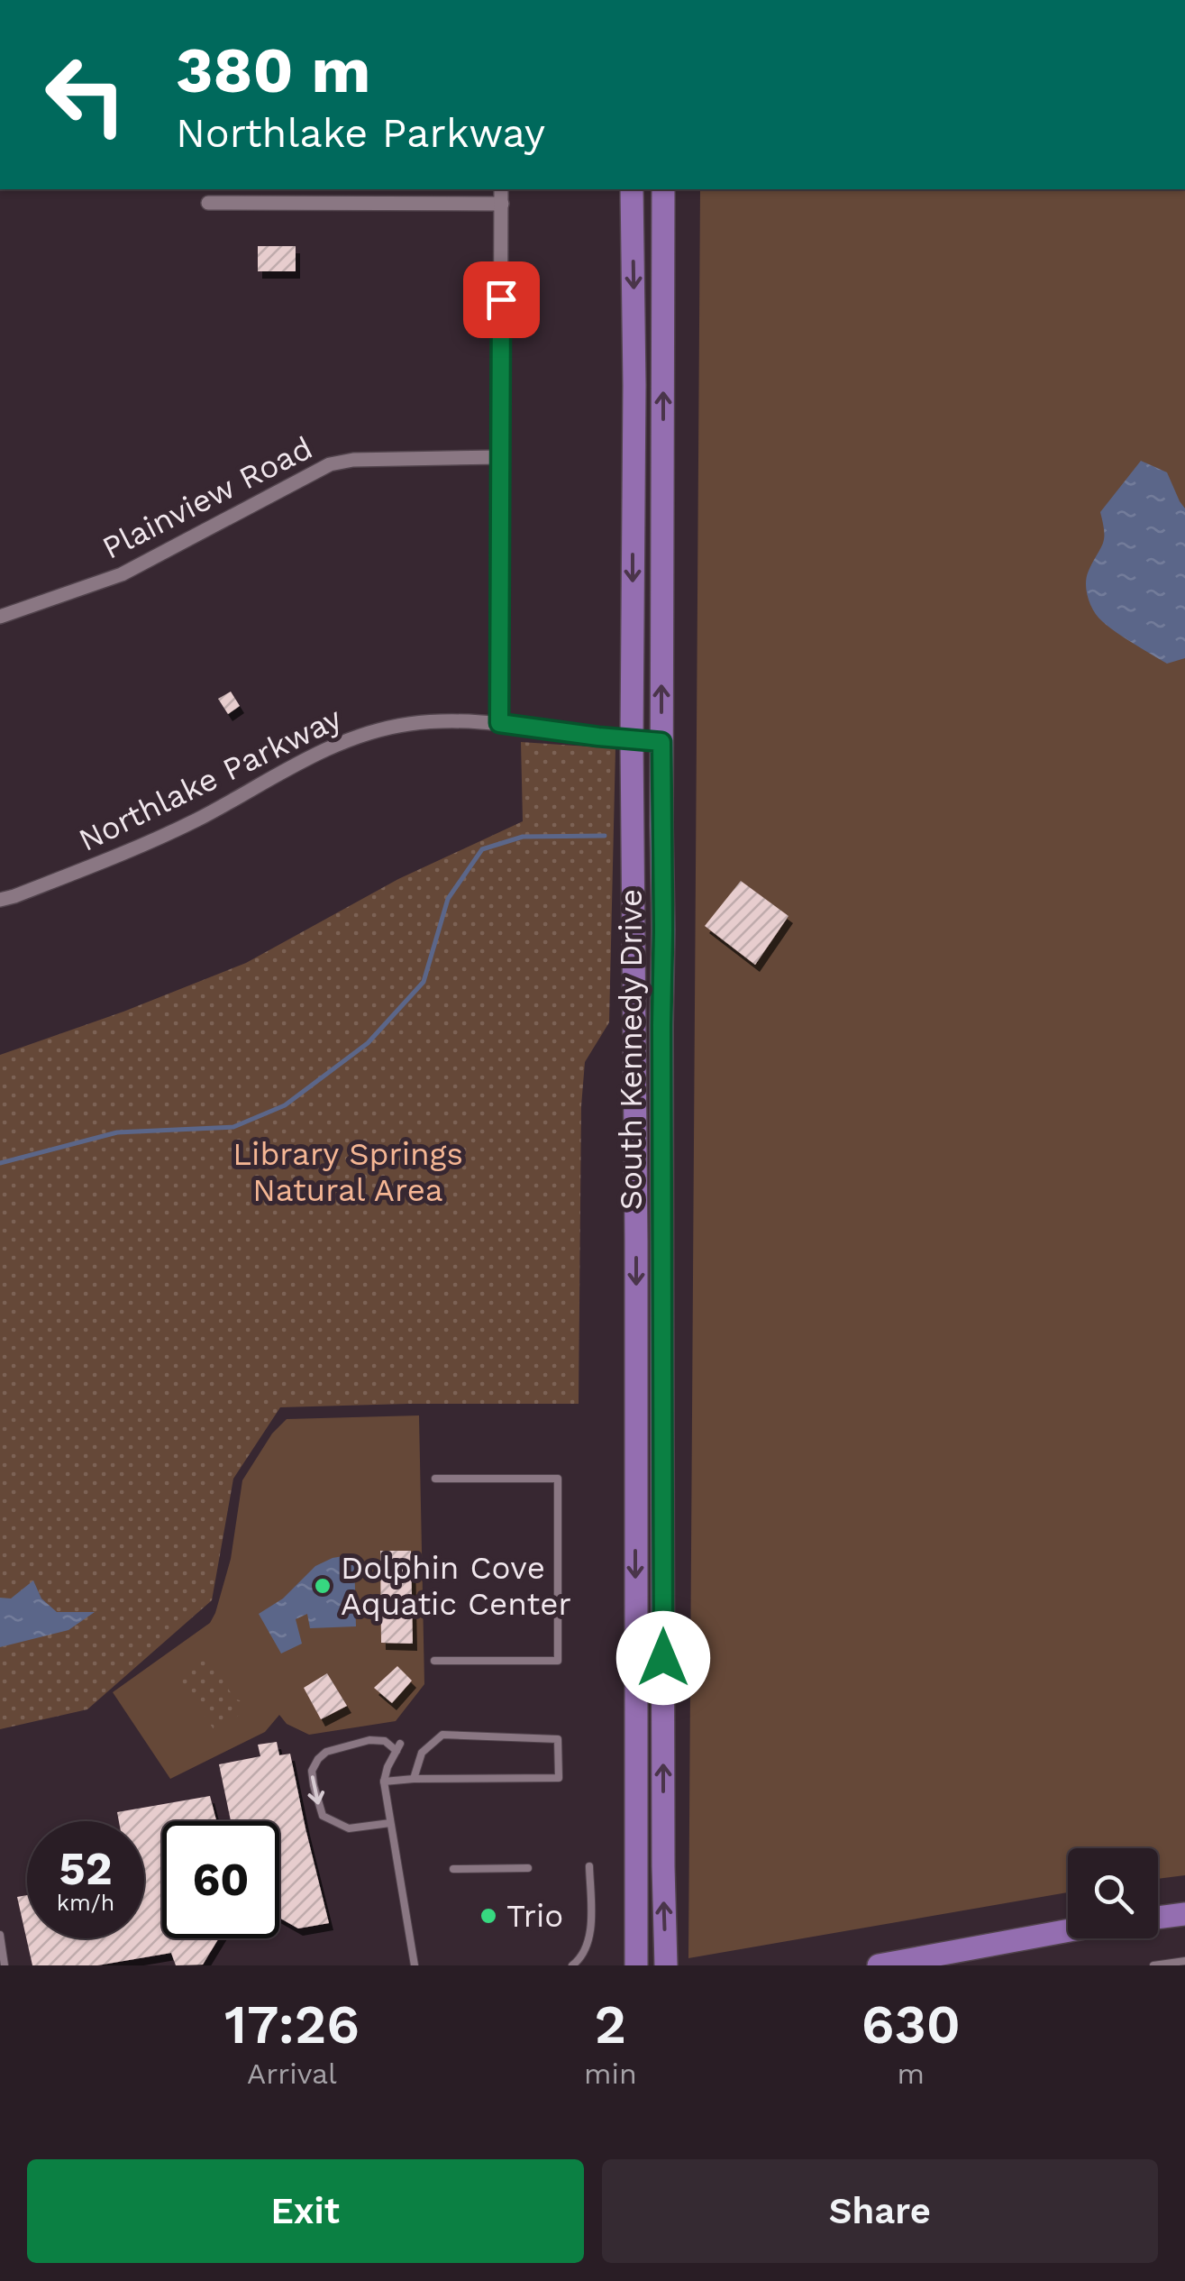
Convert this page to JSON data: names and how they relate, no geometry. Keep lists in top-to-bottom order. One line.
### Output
{"streets":{"main road":["South Kennedy Drive"],"street":["Plainview Road","Northlake Parkway"]},"crossings":[["Northlake Parkway","South Kennedy Drive"]],"parks":["Library Springs Natural Area"],"places":["Dolphin Cove Aquatic Center","Trio"],"page":{"turn":["380 m","Northlake Parkway"],"speed":"52 km/h","limit":"60","eta":["17:26","Arrival","2","min","630","m"],"buttons":["Exit","Share"]}}
